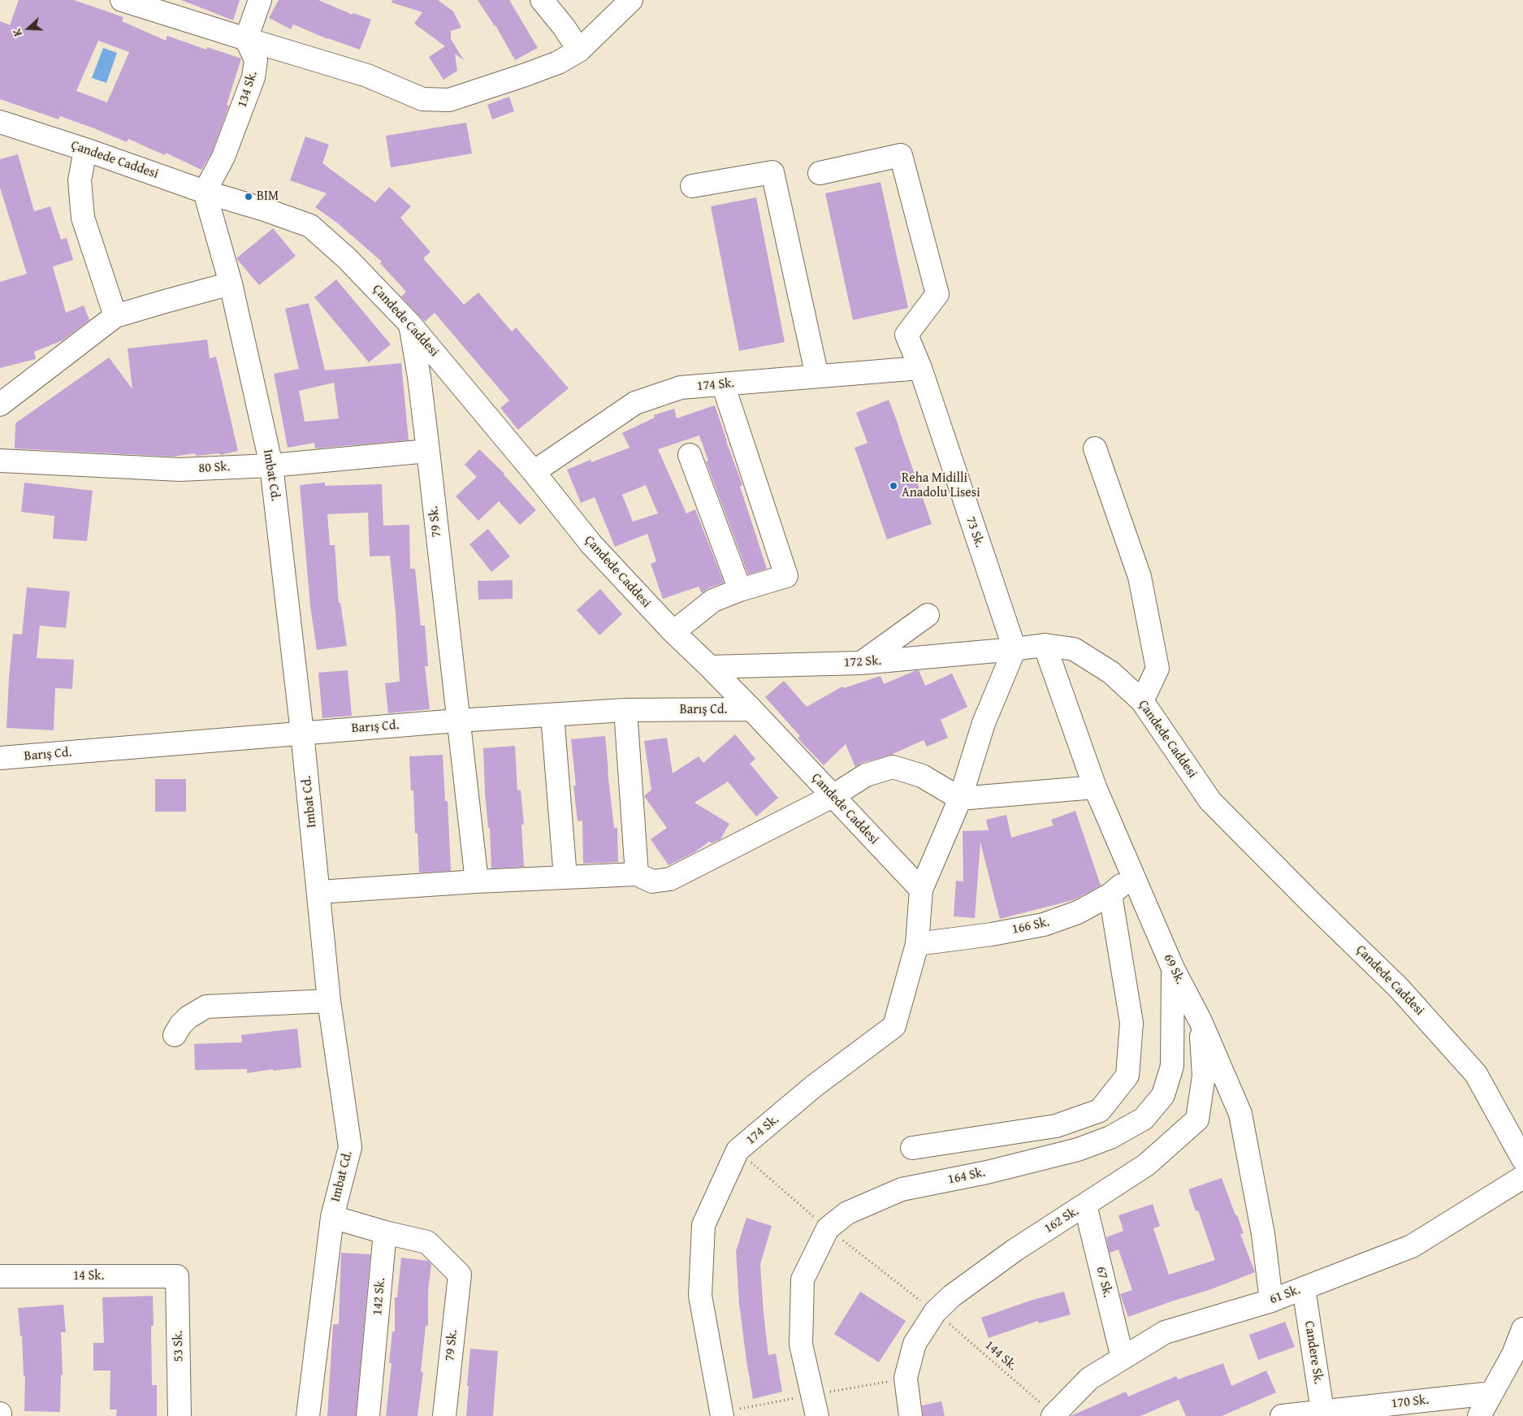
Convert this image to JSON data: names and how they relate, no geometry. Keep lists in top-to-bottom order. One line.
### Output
{"streets":{"street":["134 Sk.","Çandede Caddesi","174 Sk.","80 Sk.","Imbat Cd.","79 Sk.","73 Sk.","172 Sk.","Barış Cd.","166 Sk.","69 Sk.","164 Sk.","162 Sk.","14 Sk.","67 Sk.","61 Sk.","142 Sk.","53 Sk.","Candere Sk.","170 Sk."],"path":["144 Sk."]},"crossings":[["134 Sk.","Çandede Caddesi"],["134 Sk.","Imbat Cd."],["Çandede Caddesi","174 Sk."],["Çandede Caddesi","Imbat Cd."],["Çandede Caddesi","79 Sk."],["Çandede Caddesi","73 Sk."],["Çandede Caddesi","172 Sk."],["Çandede Caddesi","Barış Cd."],["Çandede Caddesi","69 Sk."],["174 Sk.","73 Sk."],["174 Sk.","166 Sk."],["174 Sk.","144 Sk."],["80 Sk.","Imbat Cd."],["80 Sk.","79 Sk."],["Imbat Cd.","Barış Cd."],["79 Sk.","Barış Cd."],["79 Sk.","142 Sk."],["73 Sk.","172 Sk."],["166 Sk.","69 Sk."],["69 Sk.","164 Sk."],["69 Sk.","162 Sk."],["69 Sk.","61 Sk."],["164 Sk.","144 Sk."],["162 Sk.","67 Sk."],["162 Sk.","144 Sk."],["14 Sk.","53 Sk."],["67 Sk.","61 Sk."],["61 Sk.","Candere Sk."],["61 Sk.","144 Sk."],["Candere Sk.","170 Sk."]],"places":["BIM","Reha Midilli Anadolu Lisesi"],"north":"left"}
